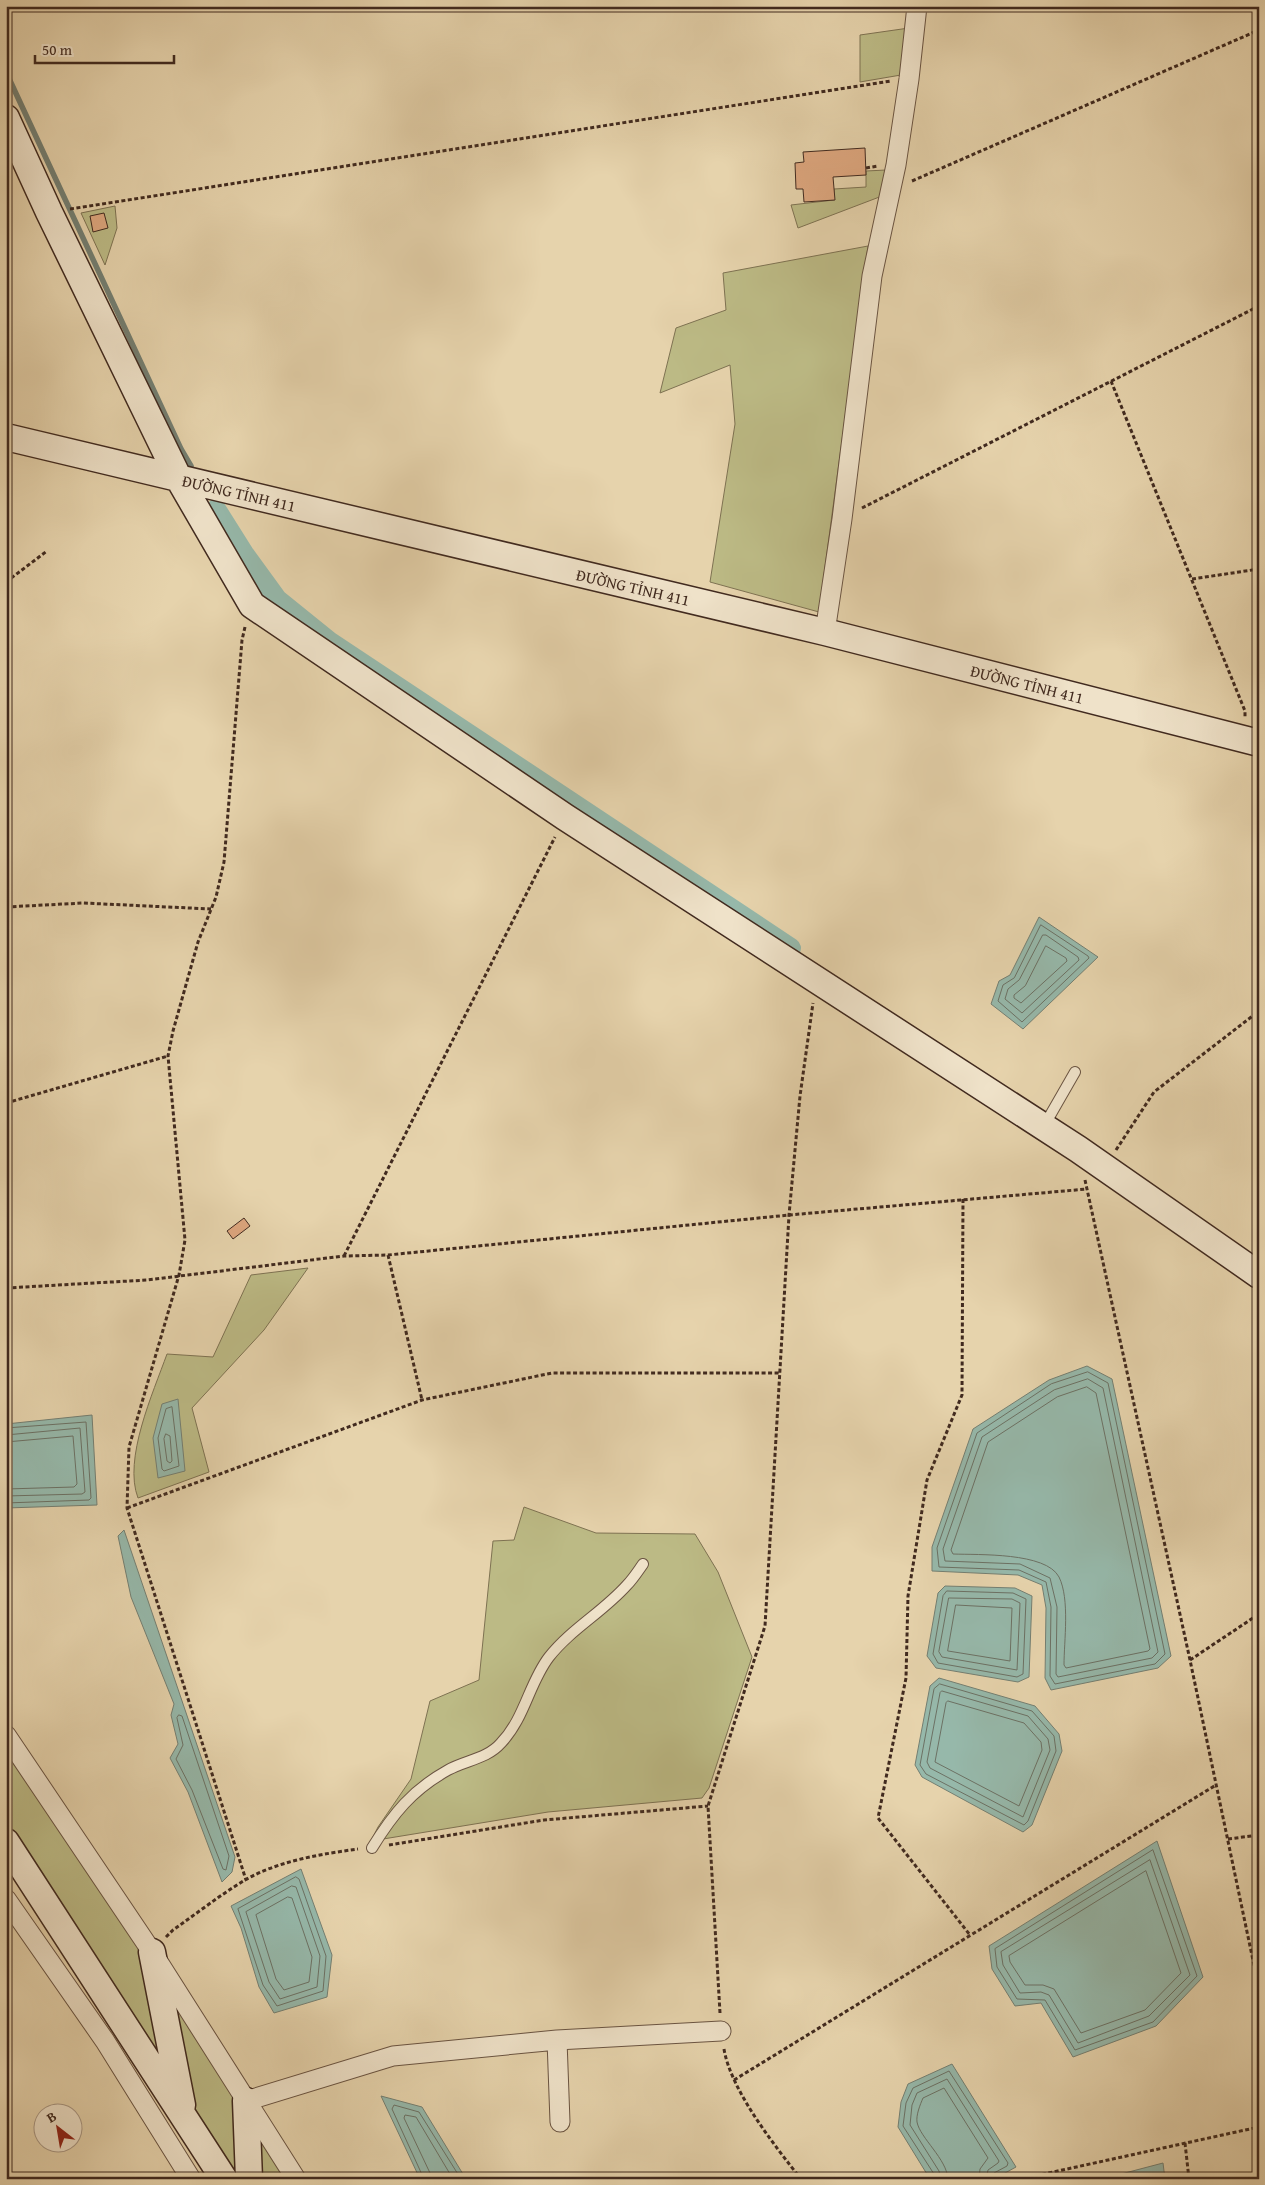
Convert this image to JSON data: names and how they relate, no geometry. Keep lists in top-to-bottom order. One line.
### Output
{"streets":{"main road":["ĐƯỜNG TỈNH 411"]},"scale_bar":"50 m","north":"top left"}
